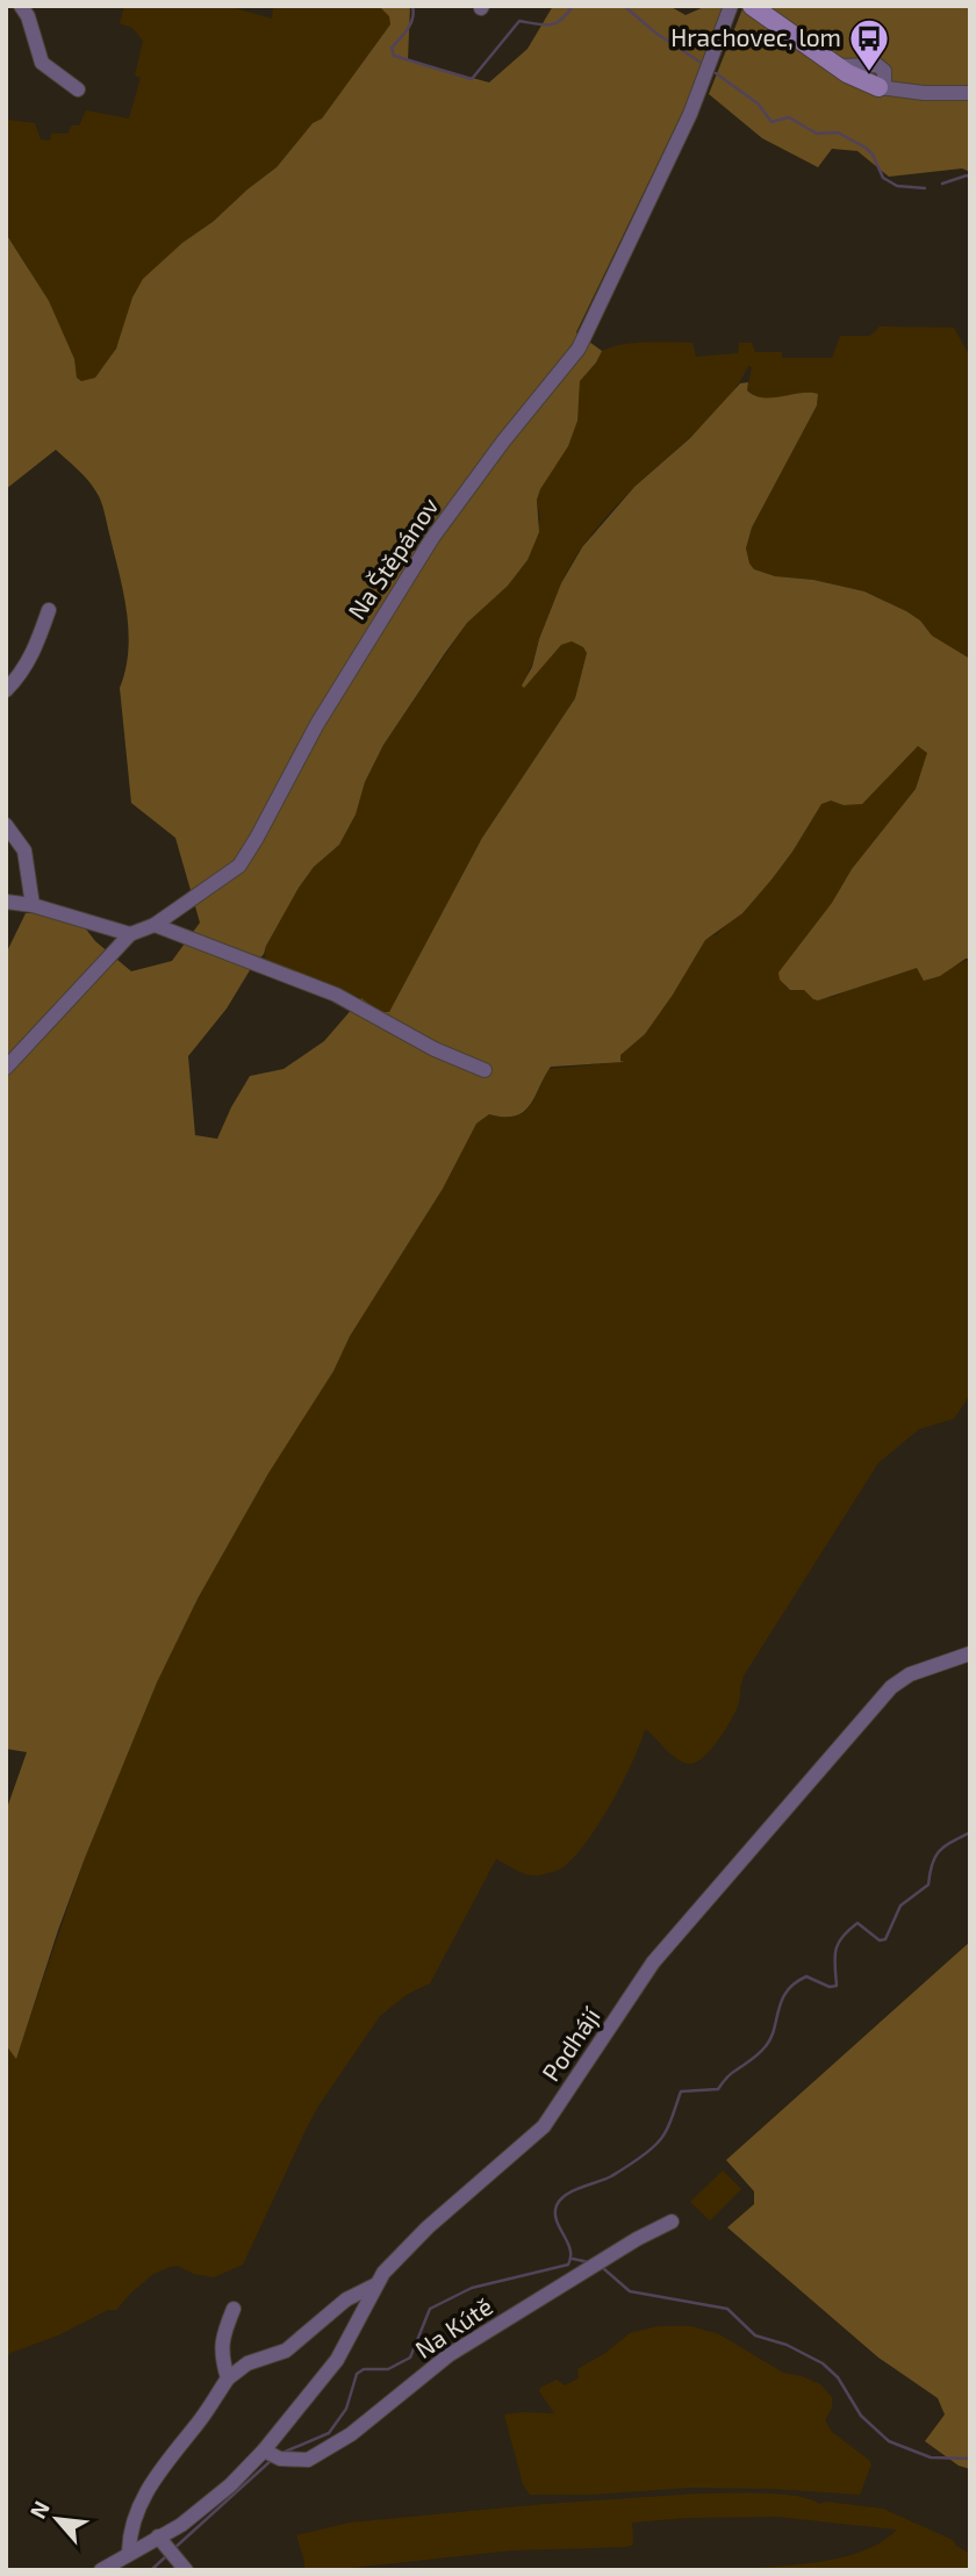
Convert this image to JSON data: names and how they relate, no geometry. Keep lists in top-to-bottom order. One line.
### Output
{"streets":{"street":["Na Štěpánov","Podhájí","Na Kútě"]},"crossings":[["Podhájí","Na Kútě"]],"places":{"bus stop":["Hrachovec, lom"]},"north":"top left"}
